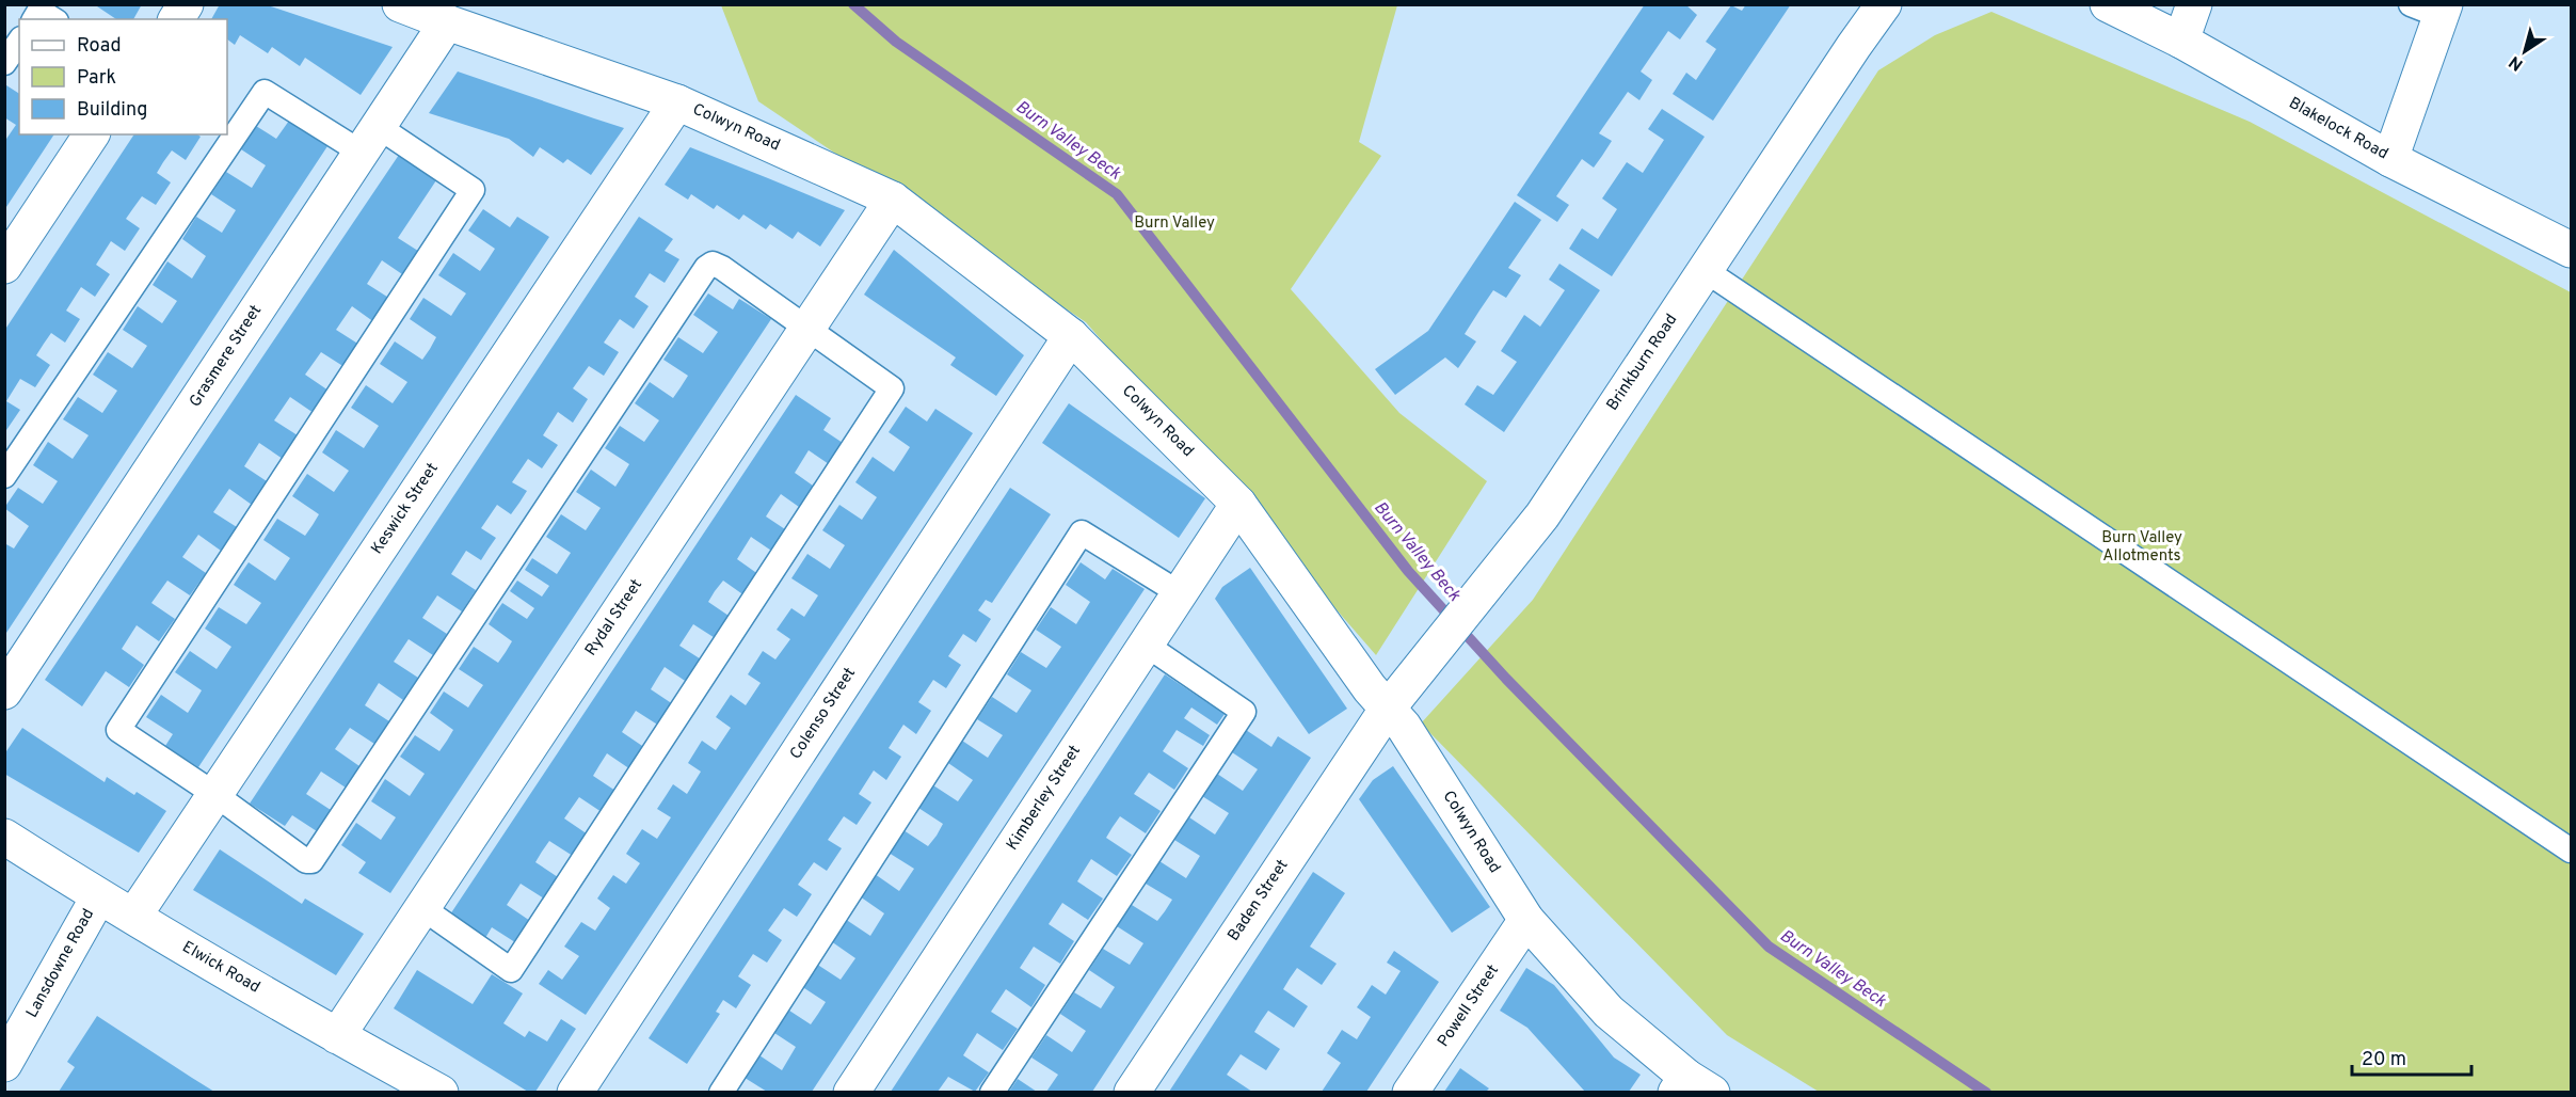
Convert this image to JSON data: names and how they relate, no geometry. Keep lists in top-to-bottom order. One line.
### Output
{"streets":{"street":["Colwyn Road","Blakelock Road","Grasmere Street","Brinkburn Road","Keswick Street","Rydal Street","Colenso Street","Kimberley Street","Baden Street","Lansdowne Road","Elwick Road","Powell Street"]},"crossings":[["Colwyn Road","Grasmere Street"],["Colwyn Road","Brinkburn Road"],["Colwyn Road","Keswick Street"],["Colwyn Road","Rydal Street"],["Colwyn Road","Colenso Street"],["Colwyn Road","Kimberley Street"],["Colwyn Road","Baden Street"],["Colwyn Road","Powell Street"],["Brinkburn Road","Baden Street"],["Keswick Street","Elwick Road"],["Rydal Street","Elwick Road"],["Lansdowne Road","Elwick Road"]],"water":["Burn Valley Beck"],"parks":["Burn Valley","Burn Valley Allotments"],"legend":["Road","Park","Building"],"scale_bar":"20 m","north":"bottom left"}
